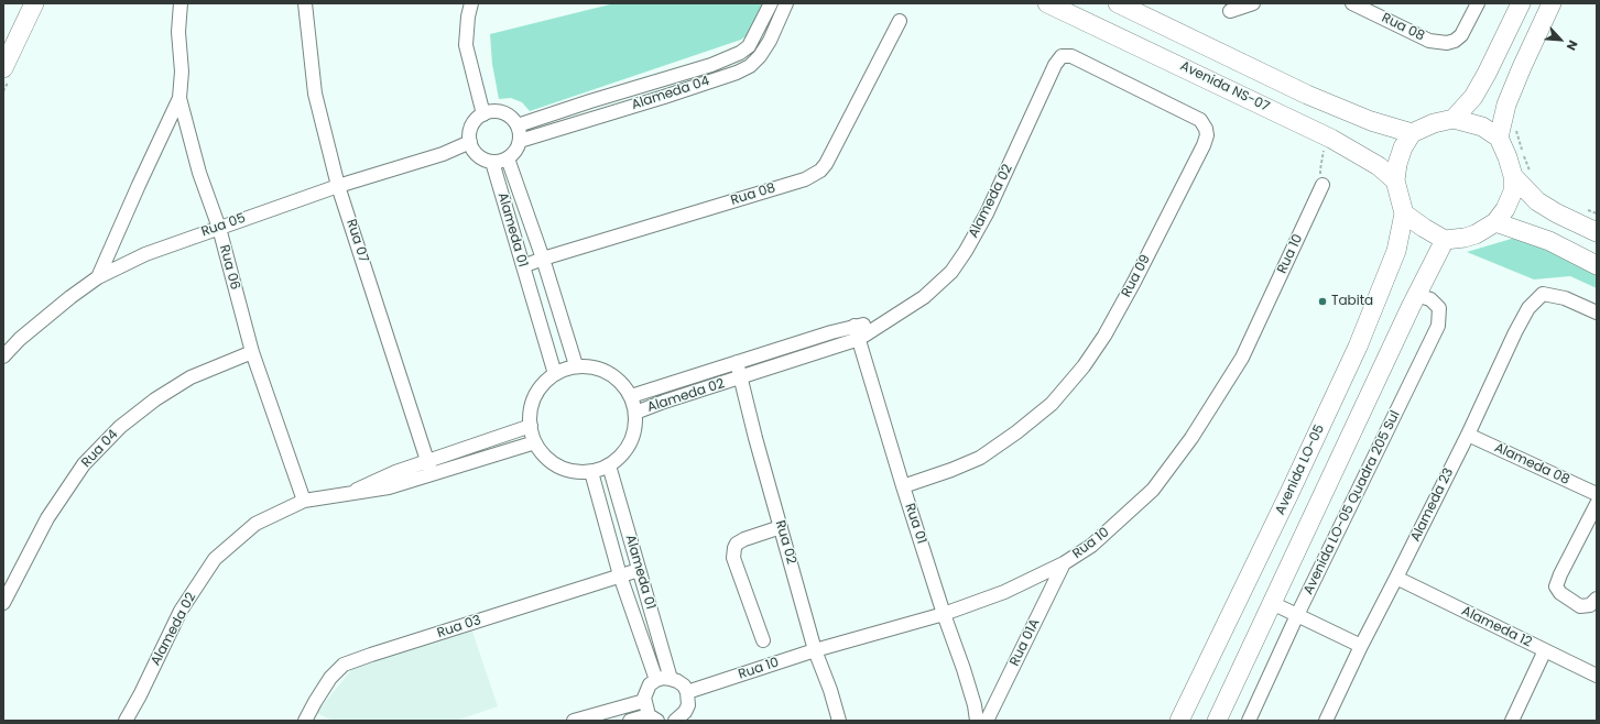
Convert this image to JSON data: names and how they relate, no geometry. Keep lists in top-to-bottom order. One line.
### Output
{"streets":{"main road":["Avenida NS-07","Avenida LO-05"],"street":["Rua 08","Alameda 04","Alameda 02","Rua 05","Alameda 01","Rua 07","Rua 10","Rua 06","Rua 09","Rua 04","Alameda 08","Avenida LO-05 Quadra 205 Sul","Alameda 23","Rua 01","Rua 02","Rua 03","Alameda 12","Rua 01A"]},"crossings":[["Rua 08","Alameda 01"],["Avenida NS-07","Avenida LO-05"],["Alameda 04","Rua 05"],["Alameda 04","Alameda 01"],["Alameda 02","Alameda 01"],["Alameda 02","Rua 07"],["Alameda 02","Rua 06"],["Alameda 02","Rua 09"],["Alameda 02","Rua 01"],["Alameda 02","Rua 02"],["Rua 05","Alameda 01"],["Rua 05","Rua 07"],["Rua 05","Rua 06"],["Alameda 01","Rua 03"],["Rua 10","Rua 01"],["Rua 10","Rua 02"],["Rua 10","Rua 01A"],["Rua 06","Rua 04"],["Rua 09","Rua 01"],["Alameda 08","Alameda 23"],["Alameda 23","Alameda 12"]],"places":["Tabita"],"north":"bottom right"}
